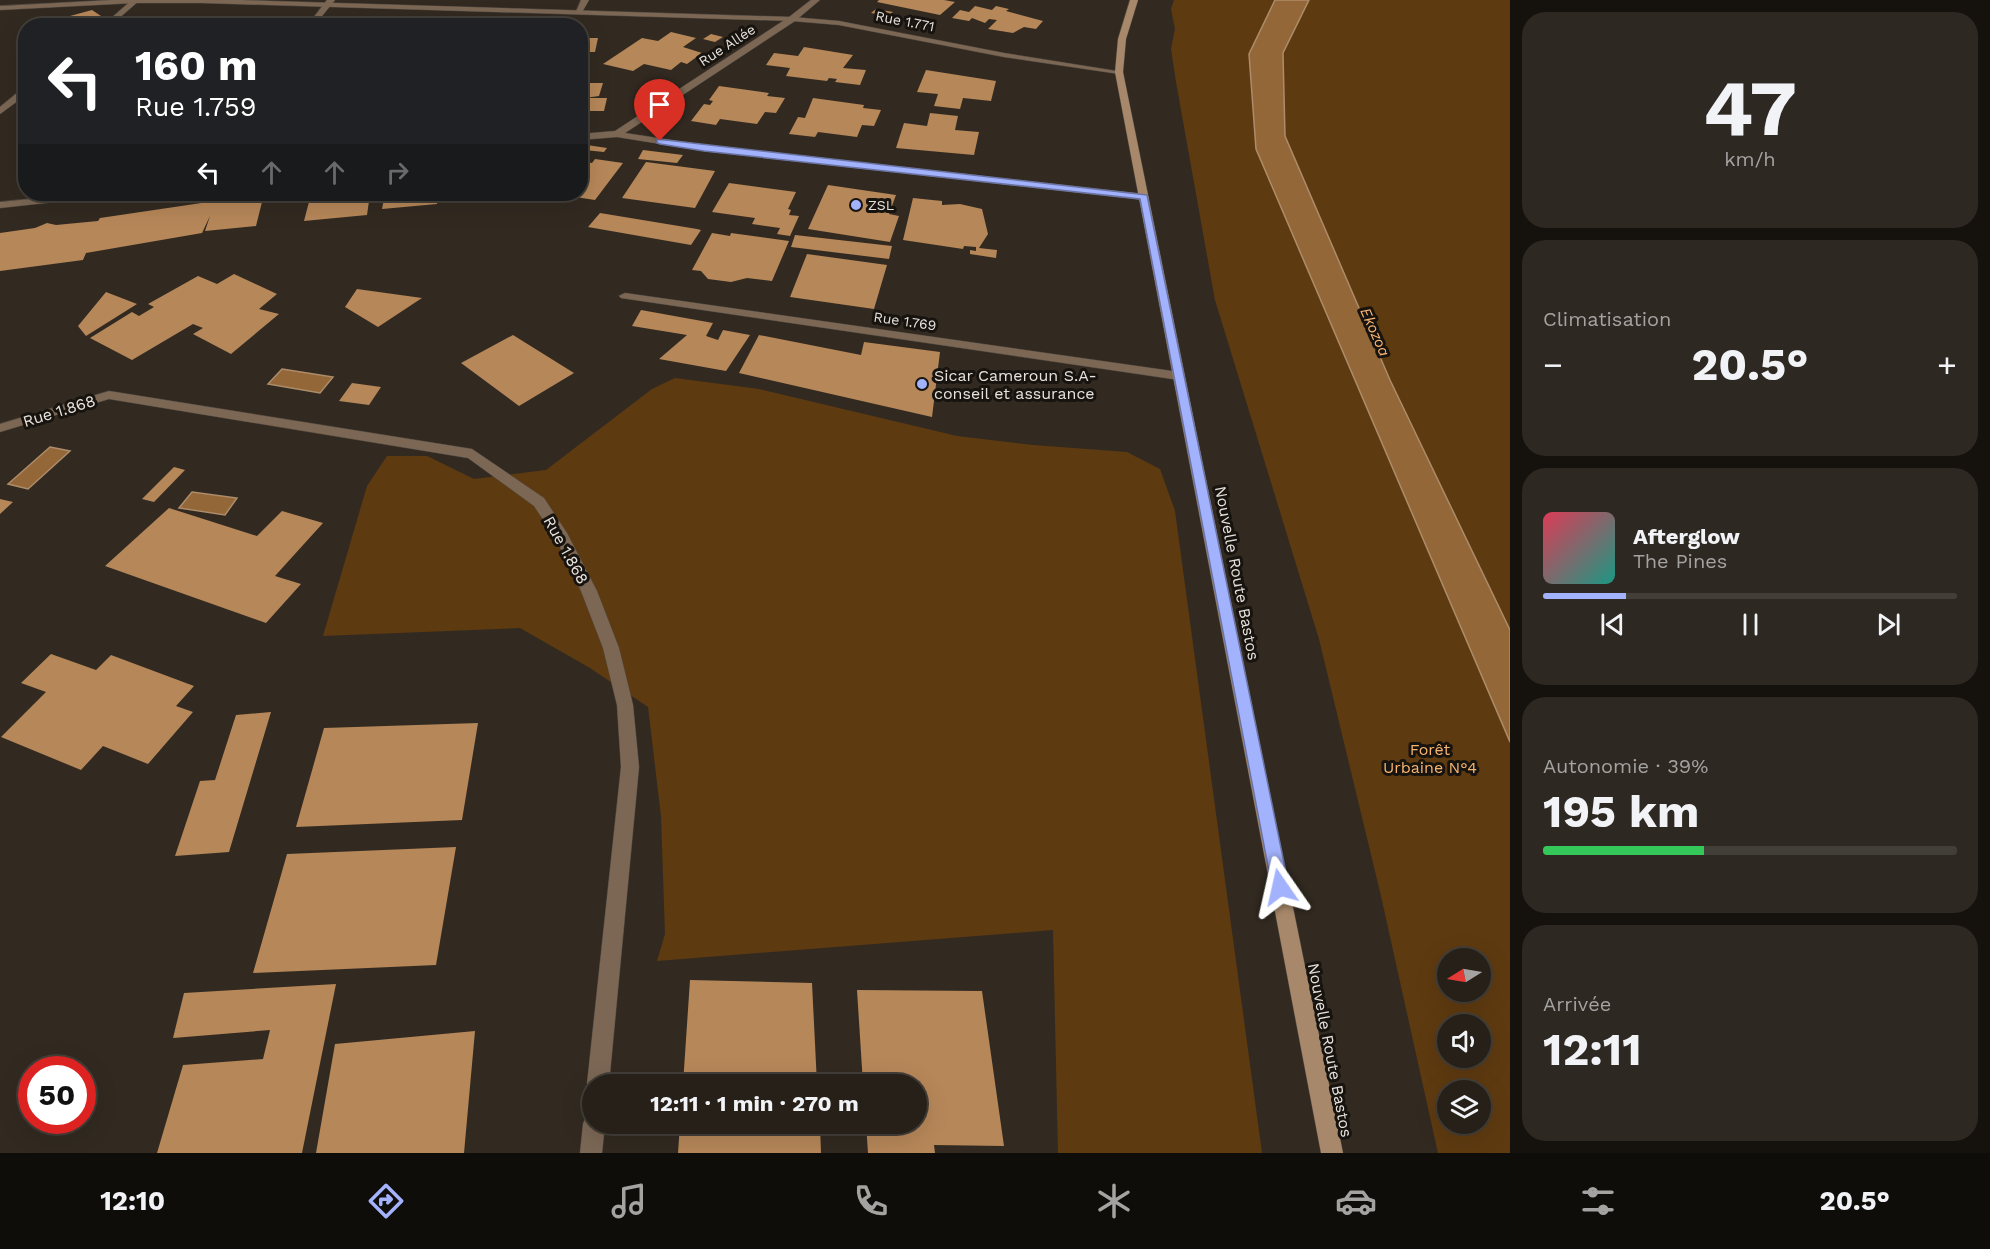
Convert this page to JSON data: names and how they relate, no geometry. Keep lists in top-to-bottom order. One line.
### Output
{"streets":{"main road":["Nouvelle Route Bastos"],"street":["Rue 1.771","Rue Allée","Rue 1.769","Rue 1.868"]},"crossings":[["Rue 1.771","Rue Allée"],["Rue 1.771","Nouvelle Route Bastos"],["Rue 1.769","Nouvelle Route Bastos"]],"water":["Ekozoa"],"parks":["Forêt Urbaine N°4"],"places":["ZSL","Sicar Cameroun S.A- conseil et assurance"],"north":"left","page":{"tile":[["47","km/h"],"Climatisation",["Autonomie · 39%","195 km"],["Arrivée","12:11"]],"turn":["160 m","Rue 1.759"],"heat":["−","20.5°","+"],"song":["Afterglow","The Pines"],"limit":"50","trip":"12:11 · 1 min · 270 m","tabs":["12:10","20.5°"]}}
